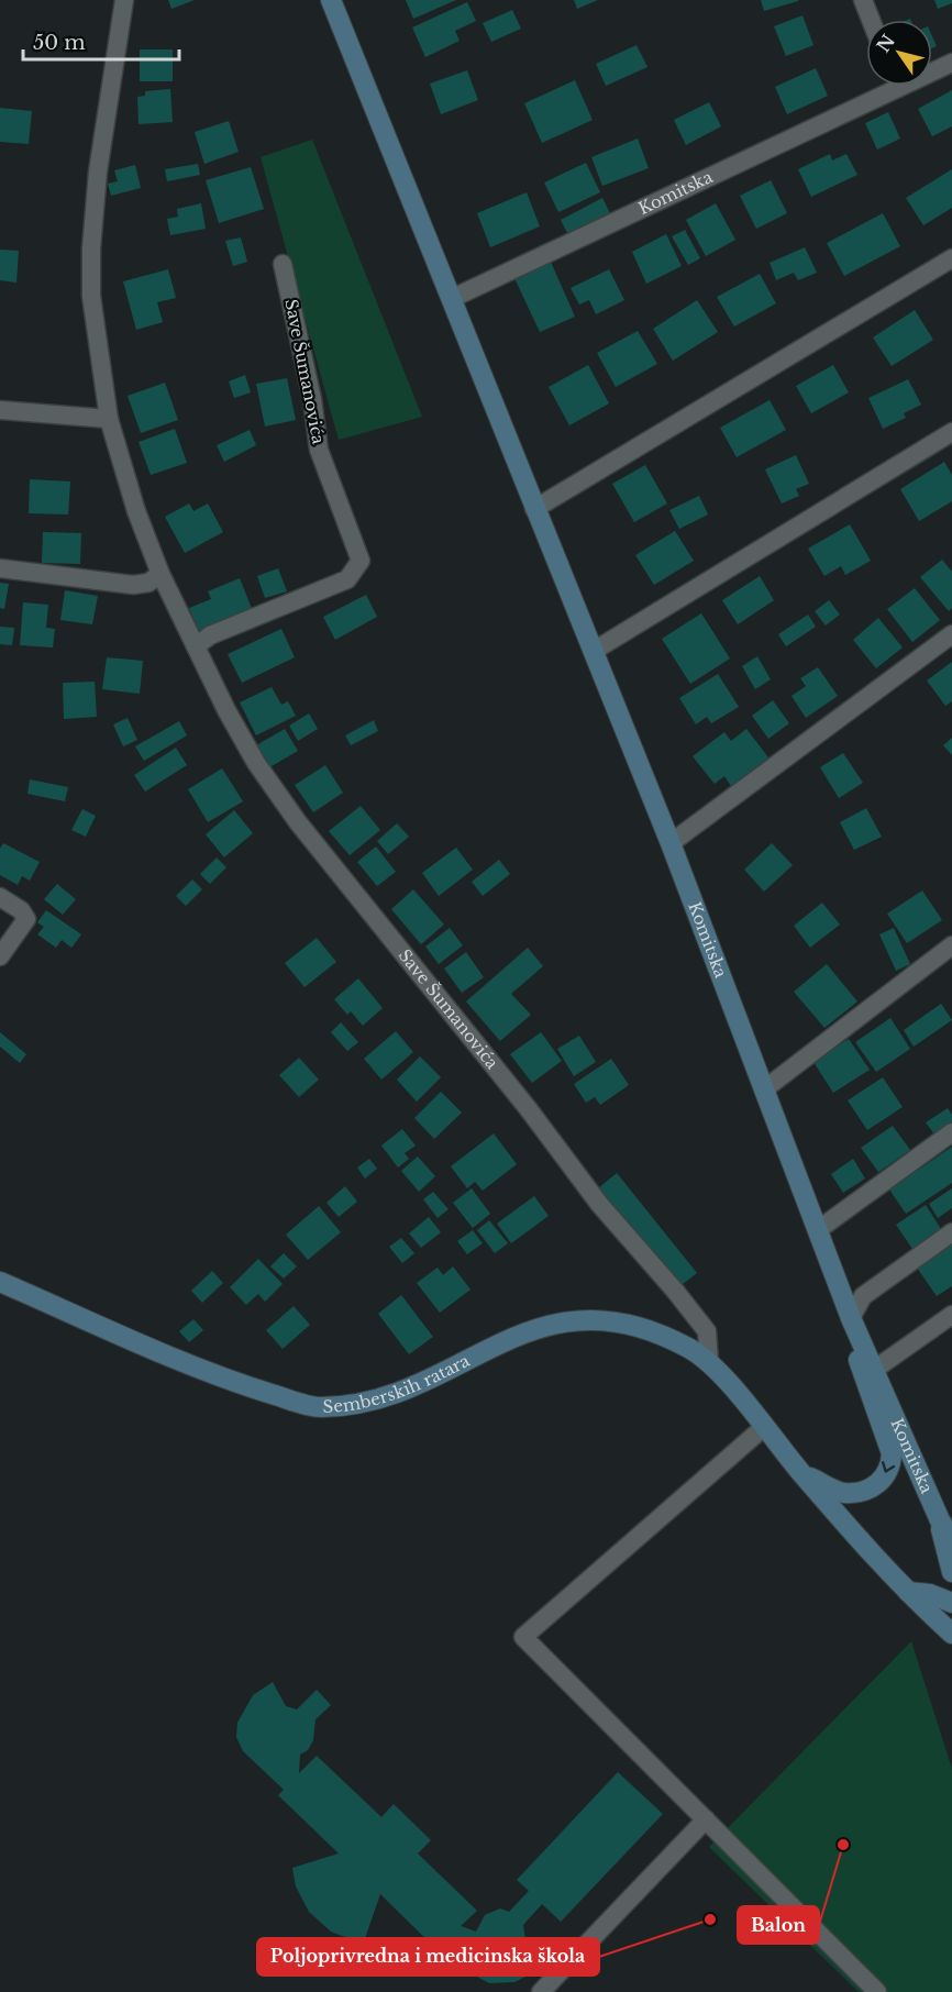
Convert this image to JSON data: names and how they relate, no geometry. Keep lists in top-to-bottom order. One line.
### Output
{"streets":{"main road":["Komitska","Semberskih ratara"],"street":["Save Šumanovića"]},"crossings":[["Save Šumanovića","Semberskih ratara"]],"places":["Balon","Poljoprivredna i medicinska škola"],"scale_bar":"50 m","north":"top left"}
